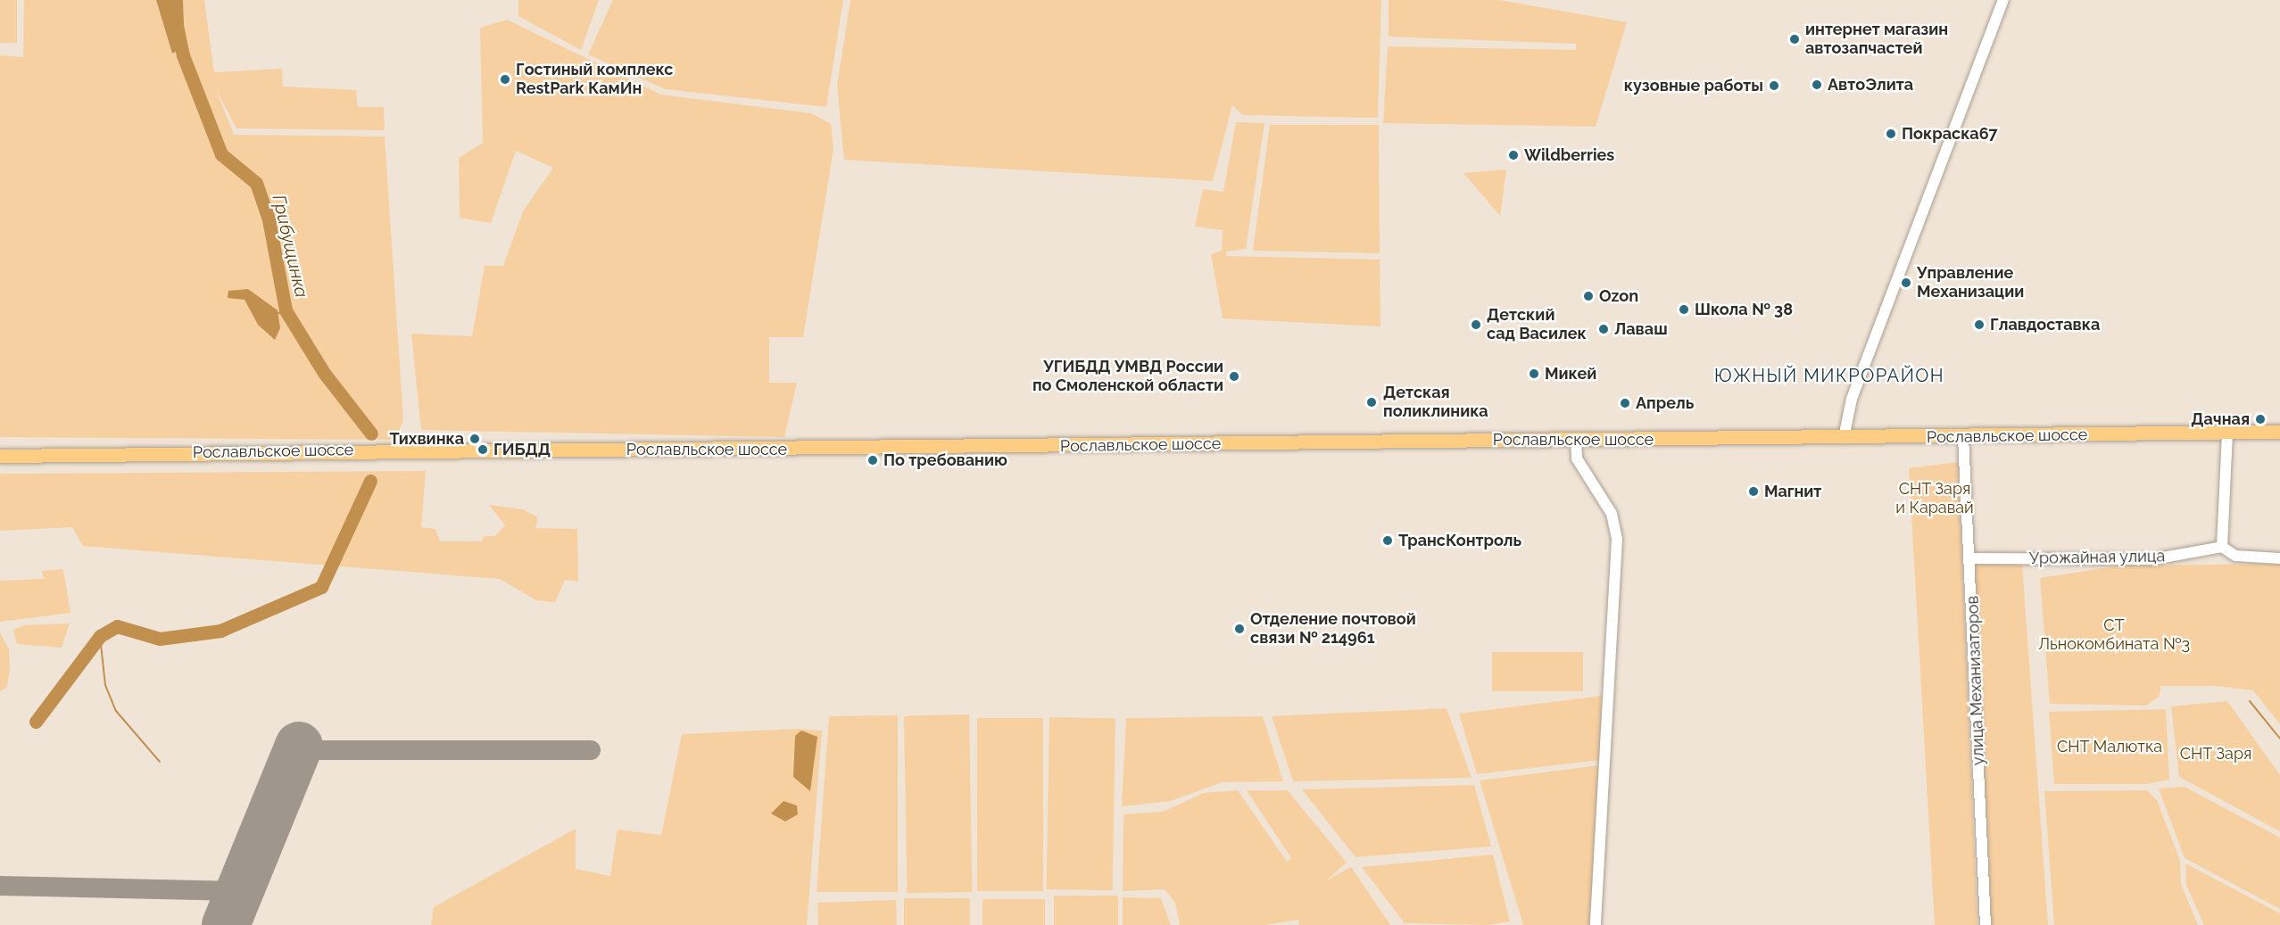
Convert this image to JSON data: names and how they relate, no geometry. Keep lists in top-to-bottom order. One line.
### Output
{"streets":{"main road":["Рославльское шоссе"],"street":["Урожайная улица","улица Механизаторов"]},"crossings":[["Рославльское шоссе","улица Механизаторов"],["Урожайная улица","улица Механизаторов"]],"districts":["ЮЖНЫЙ МИКРОРАЙОН"],"water":["Грибущинка"],"parks":["СНТ Заря и Каравай","СТ Льнокомбината №3","СНТ Малютка","СНТ Заря"],"places":["интернет магазин автозапчастей","Гостиный комплекс RestPark КамИн","АвтоЭлита","кузовные работы","Покраска67","Wildberries","Управление Механизации","Ozon","Школа № 38","Детский сад Василек","Главдоставка","Лаваш","Микей","УГИБДД УМВД России по Смоленской области","Детская поликлиника","Апрель","Дачная","Тихвинка","ГИБДД","По требованию","Магнит","ТрансКонтроль","Отделение почтовой связи № 214961"]}
